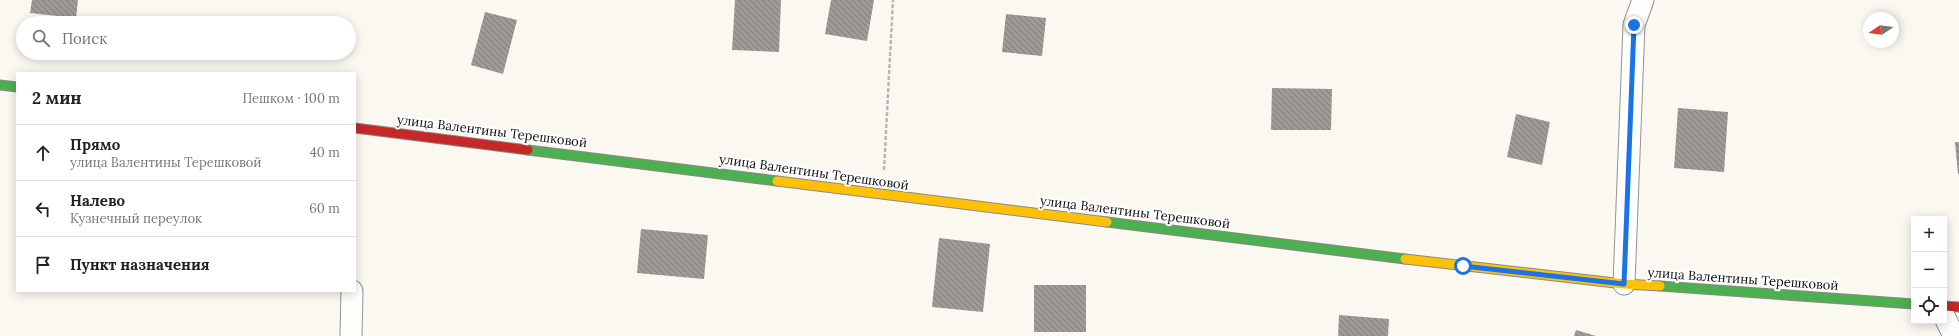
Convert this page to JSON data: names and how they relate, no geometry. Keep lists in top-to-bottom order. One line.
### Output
{"streets":{"street":["улица Валентины Терешковой"]},"north":"left","page":{"search":"Поиск","heading":["2 мин","Пешком · 100 m"],"list":[["Прямо","улица Валентины Терешковой","40 m"],["Налево","Кузнечный переулок","60 m"],"Пункт назначения"],"map_buttons":["+","−"]}}
